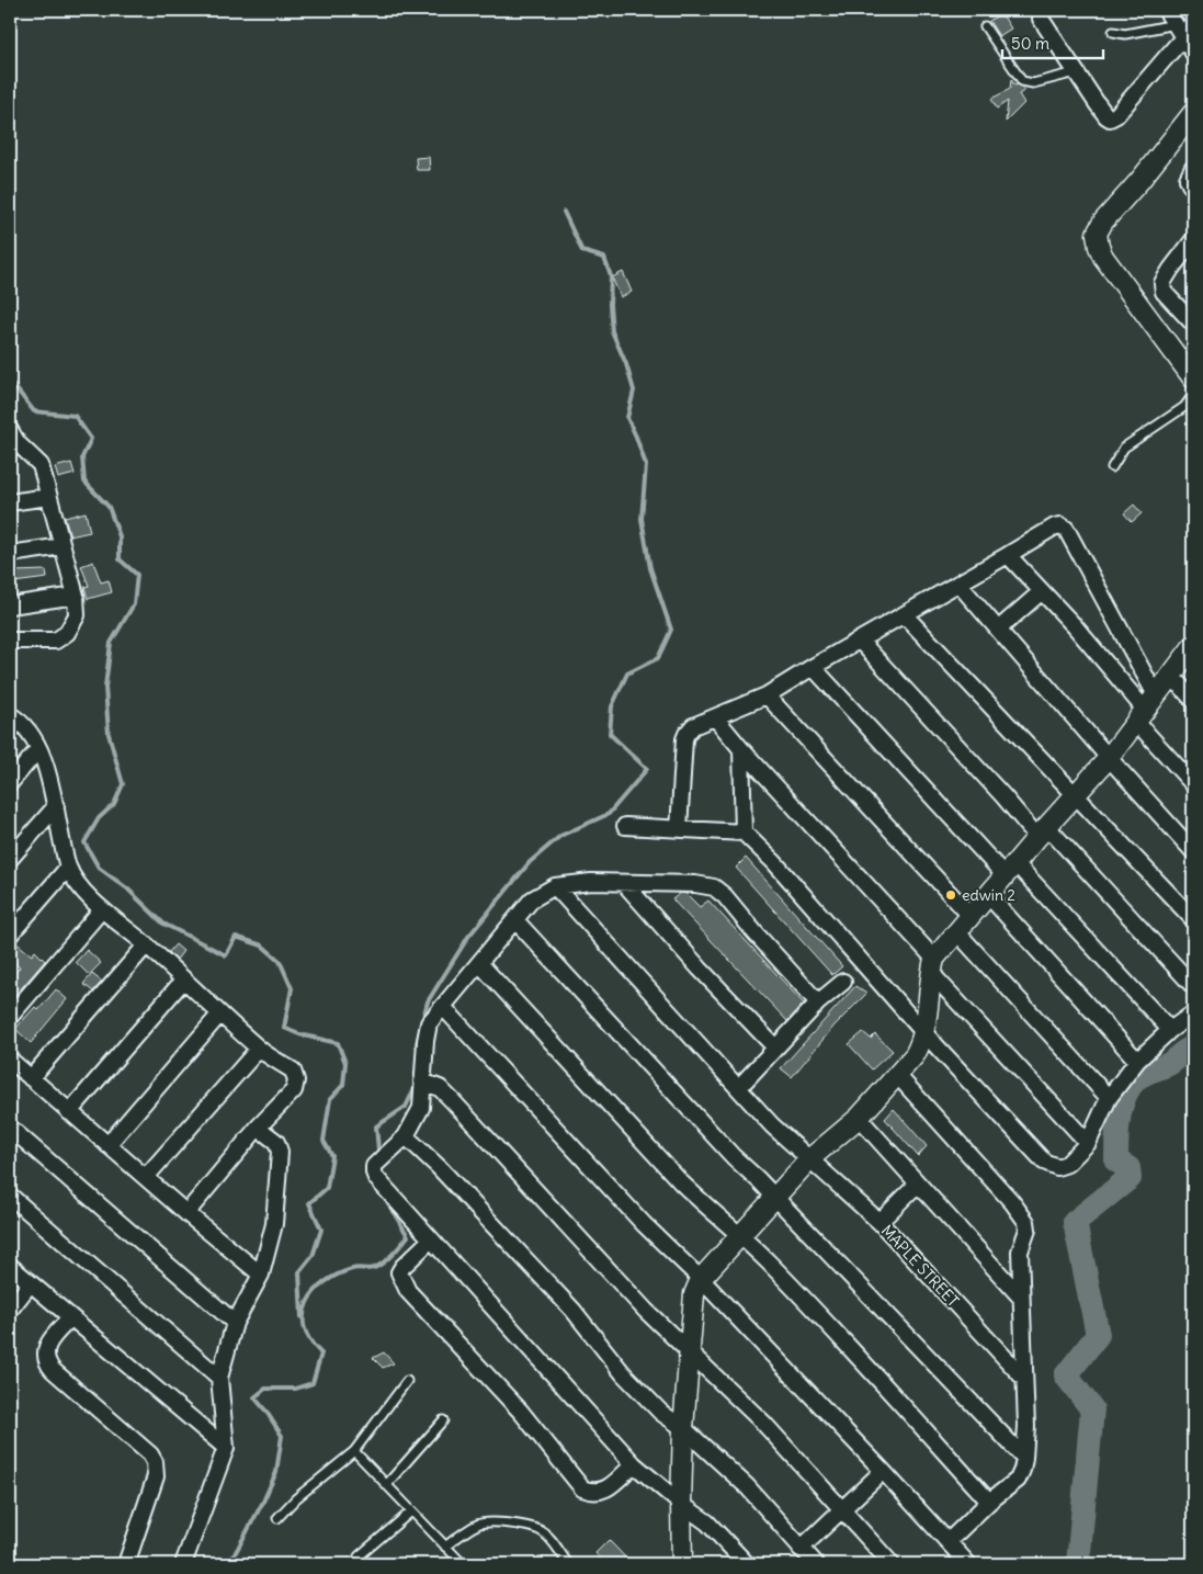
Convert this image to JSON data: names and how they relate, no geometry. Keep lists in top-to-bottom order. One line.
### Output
{"streets":{"street":["MAPLE STREET"]},"places":["edwin 2"],"scale_bar":"50 m"}
